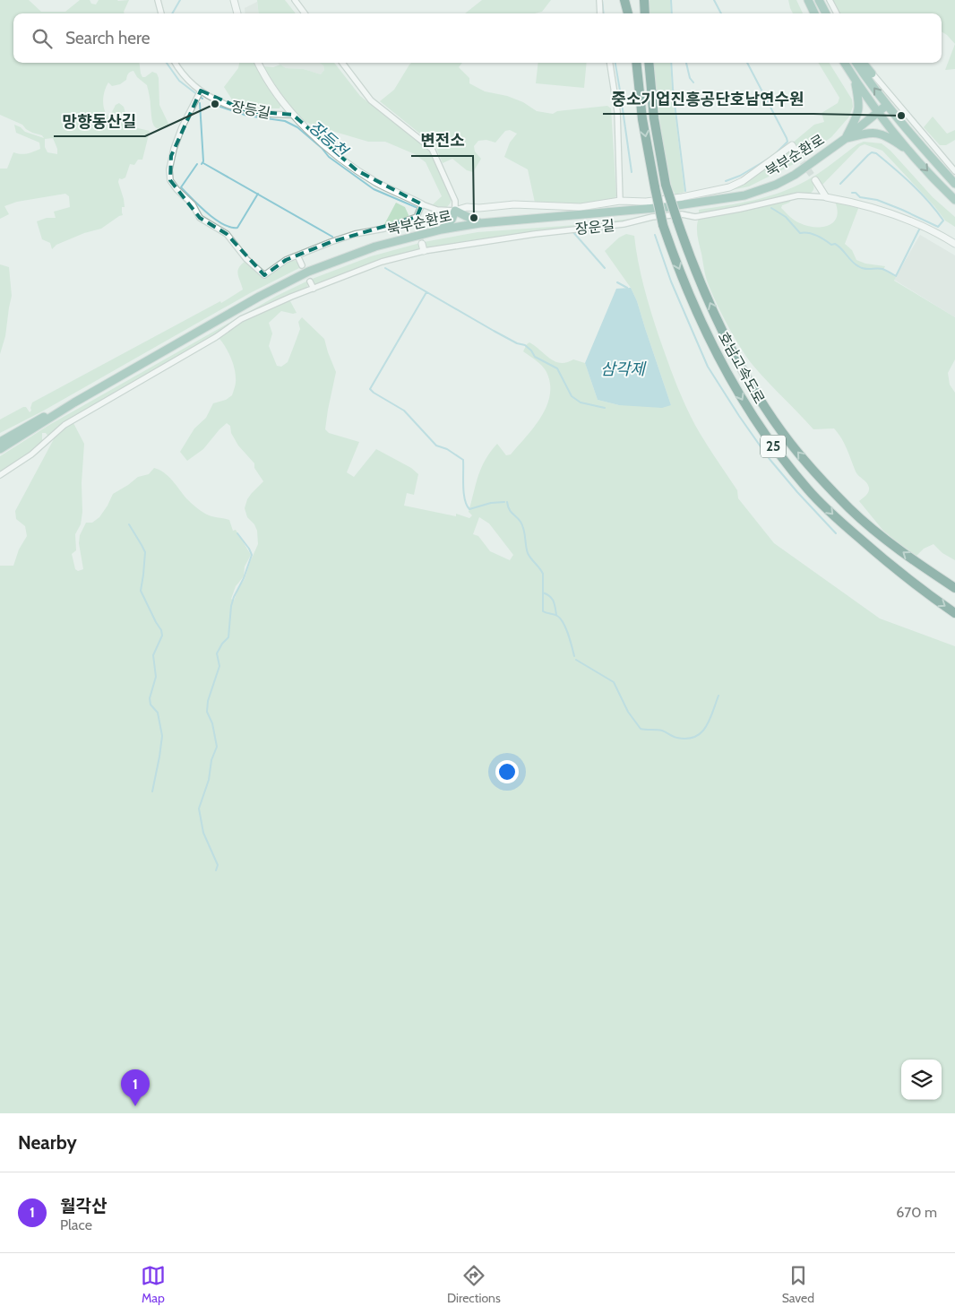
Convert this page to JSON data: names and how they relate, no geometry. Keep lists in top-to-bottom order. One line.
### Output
{"streets":{"highway":["호남고속도로","25"],"main road":["북부순환로"],"street":["장등길","장운길"]},"crossings":[["장등길","장운길"]],"water":["장등천","삼각제"],"places":["망향동산길","중소기업진흥공단호남연수원","변전소"],"page":{"search":"Search here","pins":"1","heading":"Nearby","list":[{"mark":"1","name":"월각산","note":"Place","value":"670 m"}],"nav":["Map","Directions","Saved"]}}
